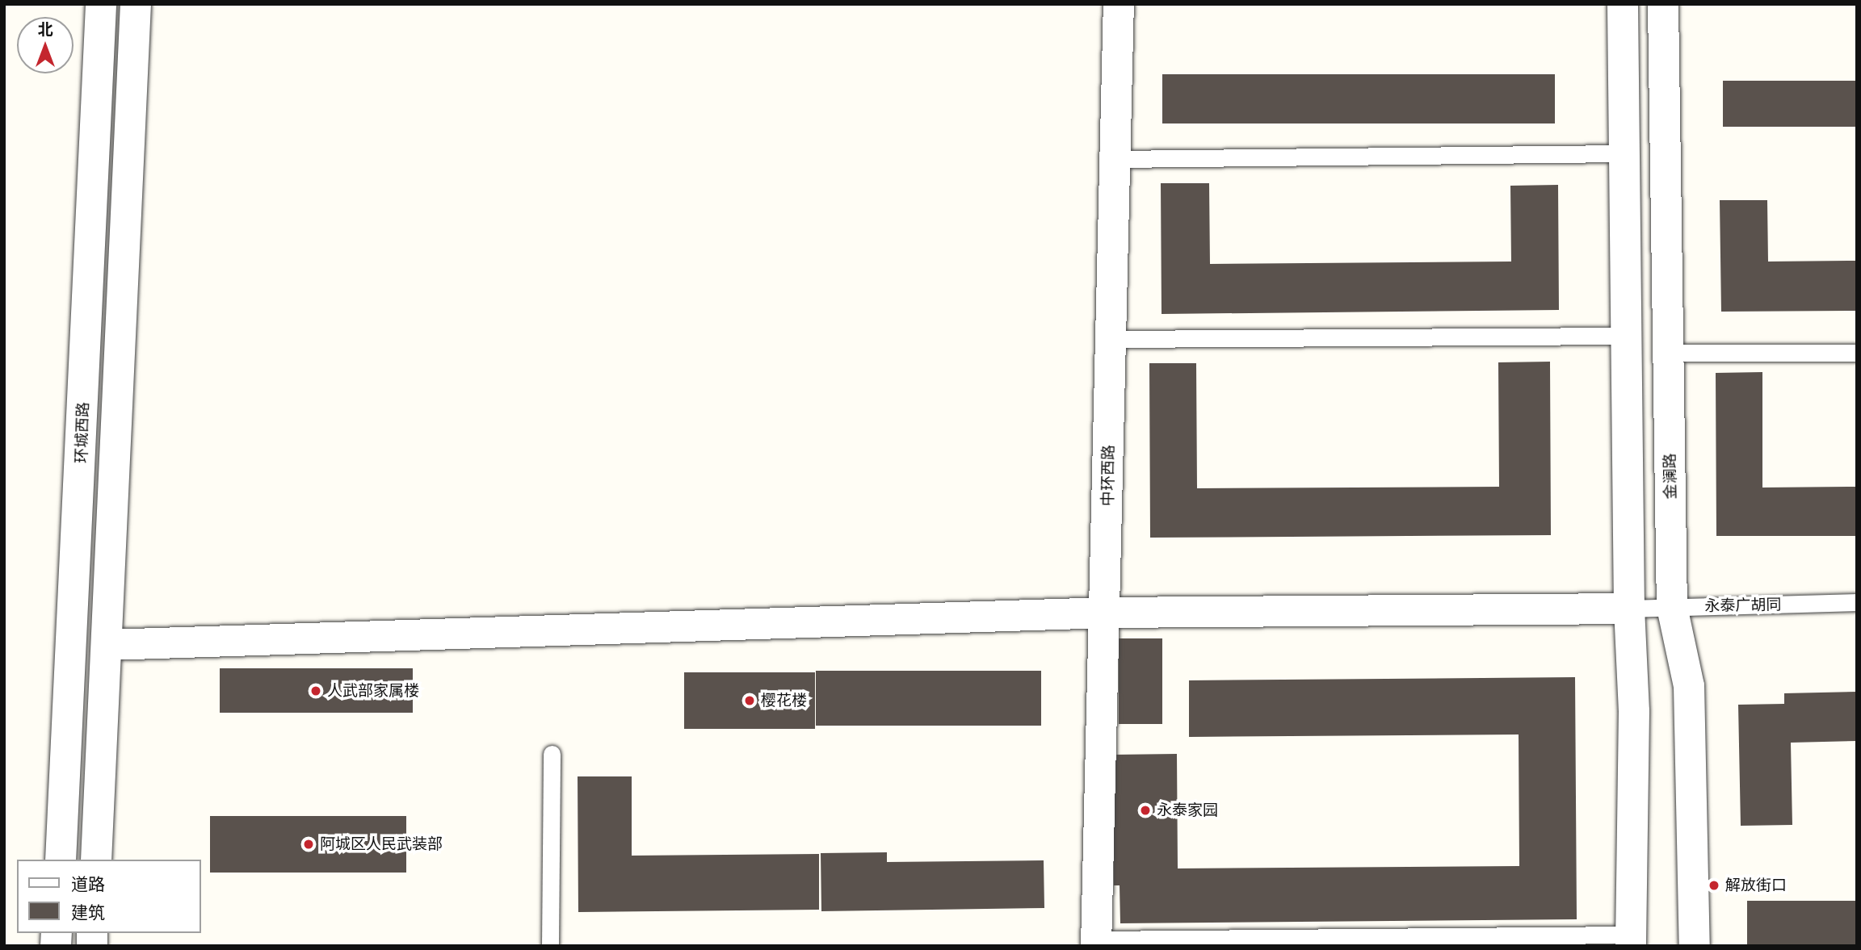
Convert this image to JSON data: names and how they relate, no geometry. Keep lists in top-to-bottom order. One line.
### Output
{"streets":{"street":["环城西路","中环西路","金澜路"],"lane":["永泰广胡同"]},"crossings":[["金澜路","永泰广胡同"]],"places":["人武部家属楼","樱花楼","永泰家园","阿城区人民武装部","解放街口"],"legend":["道路","建筑"],"north":"top"}
